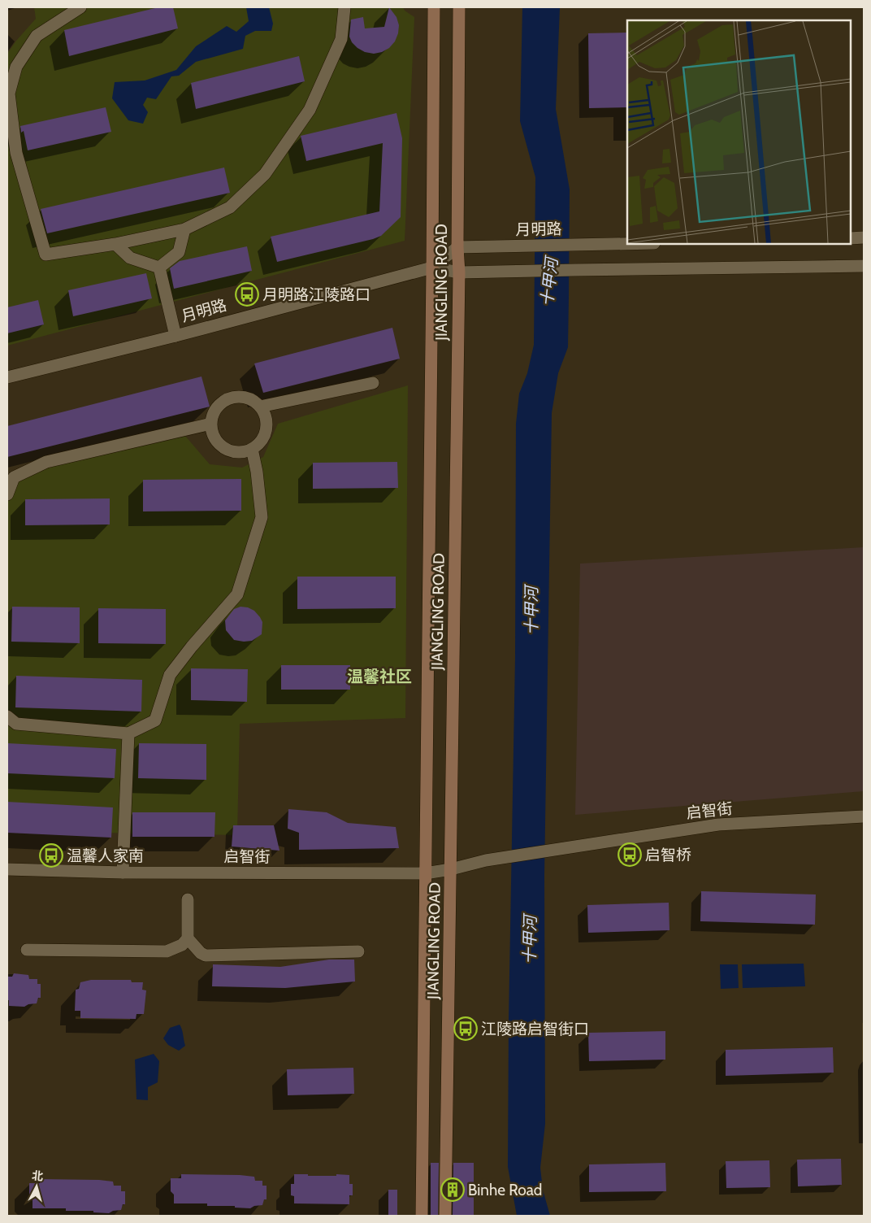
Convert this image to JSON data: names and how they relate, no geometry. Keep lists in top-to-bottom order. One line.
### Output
{"streets":{"main road":["JIANGLING ROAD"],"street":["月明路","启智街"]},"crossings":[["月明路","JIANGLING ROAD"],["JIANGLING ROAD","启智街"]],"districts":["温馨社区"],"water":["十甲河"],"places":{"bus stop":["月明路江陵路口","启智桥","温馨人家南","江陵路启智街口"],"building":["Binhe Road"]},"north":"top"}
